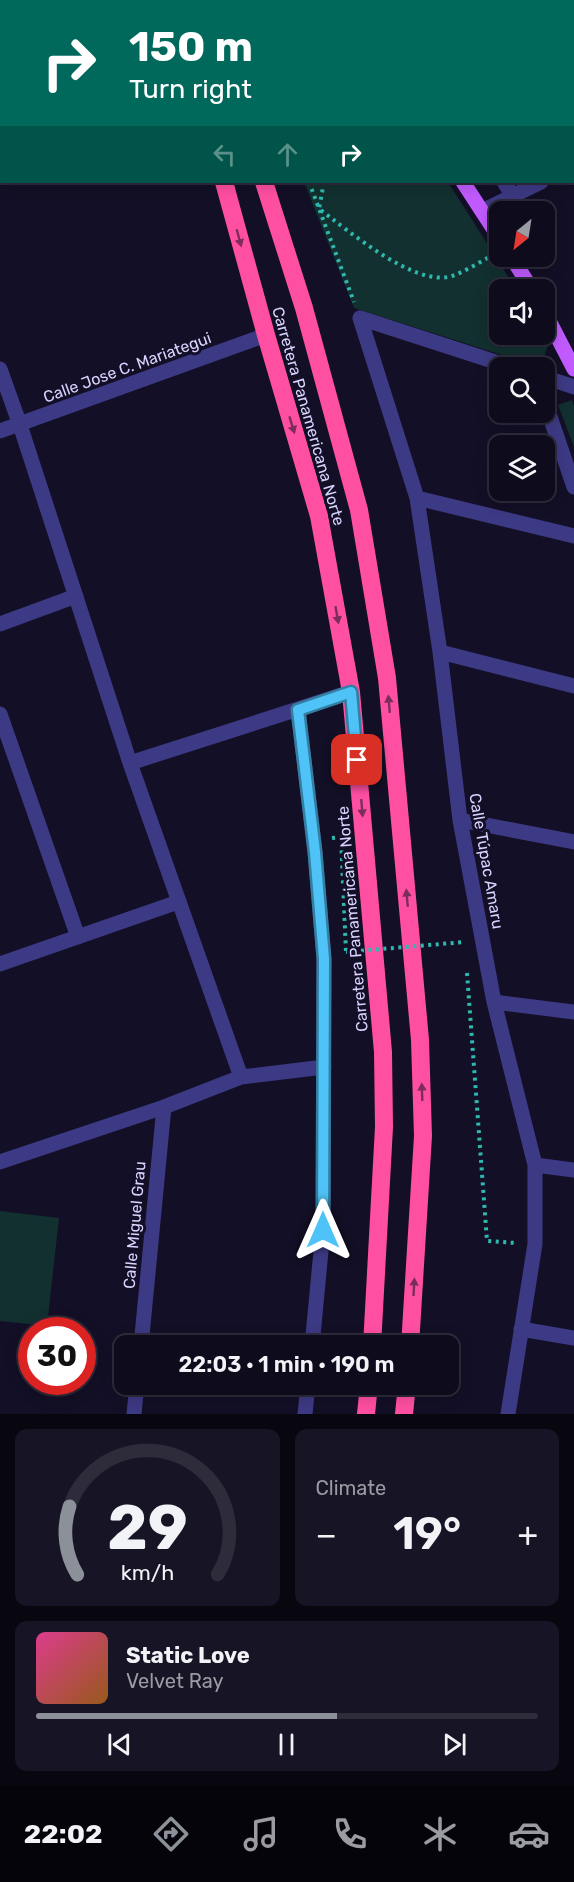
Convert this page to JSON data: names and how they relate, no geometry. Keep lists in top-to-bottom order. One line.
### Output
{"streets":{"highway":["Carretera Panamericana Norte"],"street":["Calle Jose C. Mariategui","Calle Túpac Amaru","Calle Miguel Grau"]},"crossings":[["Calle Jose C. Mariategui","Carretera Panamericana Norte"]],"north":"bottom left","page":{"turn":["150 m","Turn right"],"limit":"30","trip":"22:03 · 1 min · 190 m","tile":"Climate","heat":["−","19°","+"],"song":["Static Love","Velvet Ray"],"tabs":"22:02","gauge":["29","km/h"]}}
